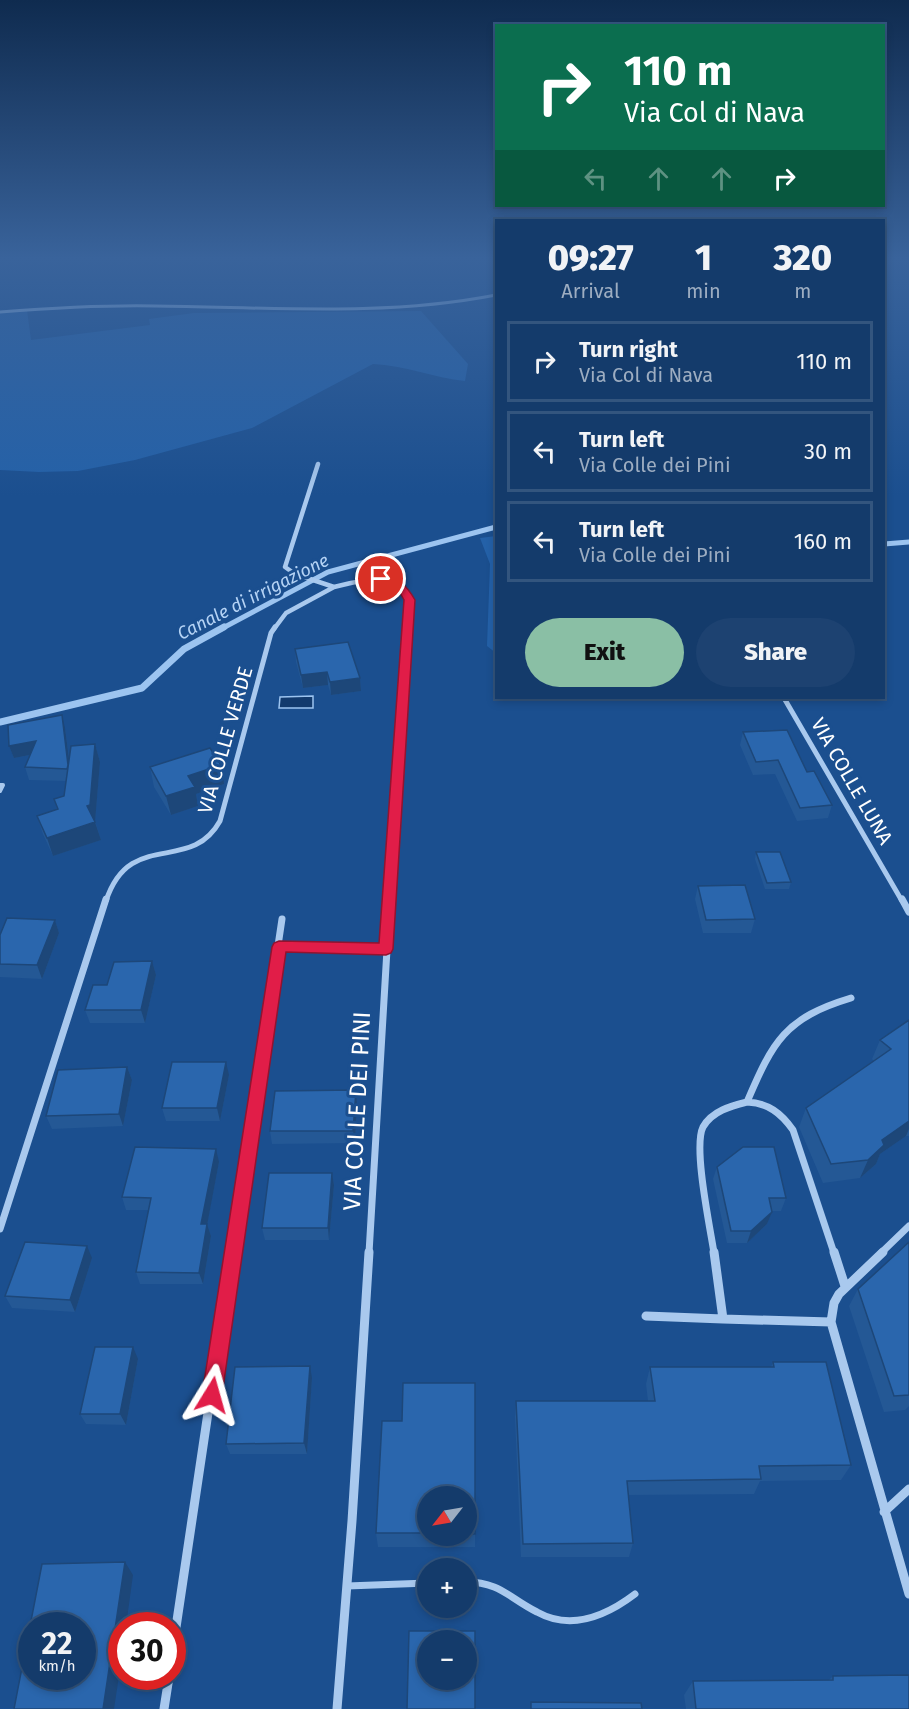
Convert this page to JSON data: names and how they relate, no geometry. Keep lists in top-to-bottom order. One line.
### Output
{"streets":{"street":["VIA COLLE VERDE","VIA COLLE LUNA","VIA COLLE DEI PINI"]},"crossings":[["VIA COLLE VERDE","VIA COLLE DEI PINI"]],"water":["Canale di irrigazione"],"north":"bottom left","page":{"turn":["110 m","Via Col di Nava"],"eta":["09:27","Arrival","1","min","320","m"],"list":[{"name":"Turn right","note":"Via Col di Nava","value":"110 m"},{"name":"Turn left","note":"Via Colle dei Pini","value":"30 m"},{"name":"Turn left","note":"Via Colle dei Pini","value":"160 m"}],"buttons":["Exit","Share"],"map_buttons":["+","−"],"speed":"22 km/h","limit":"30"}}
